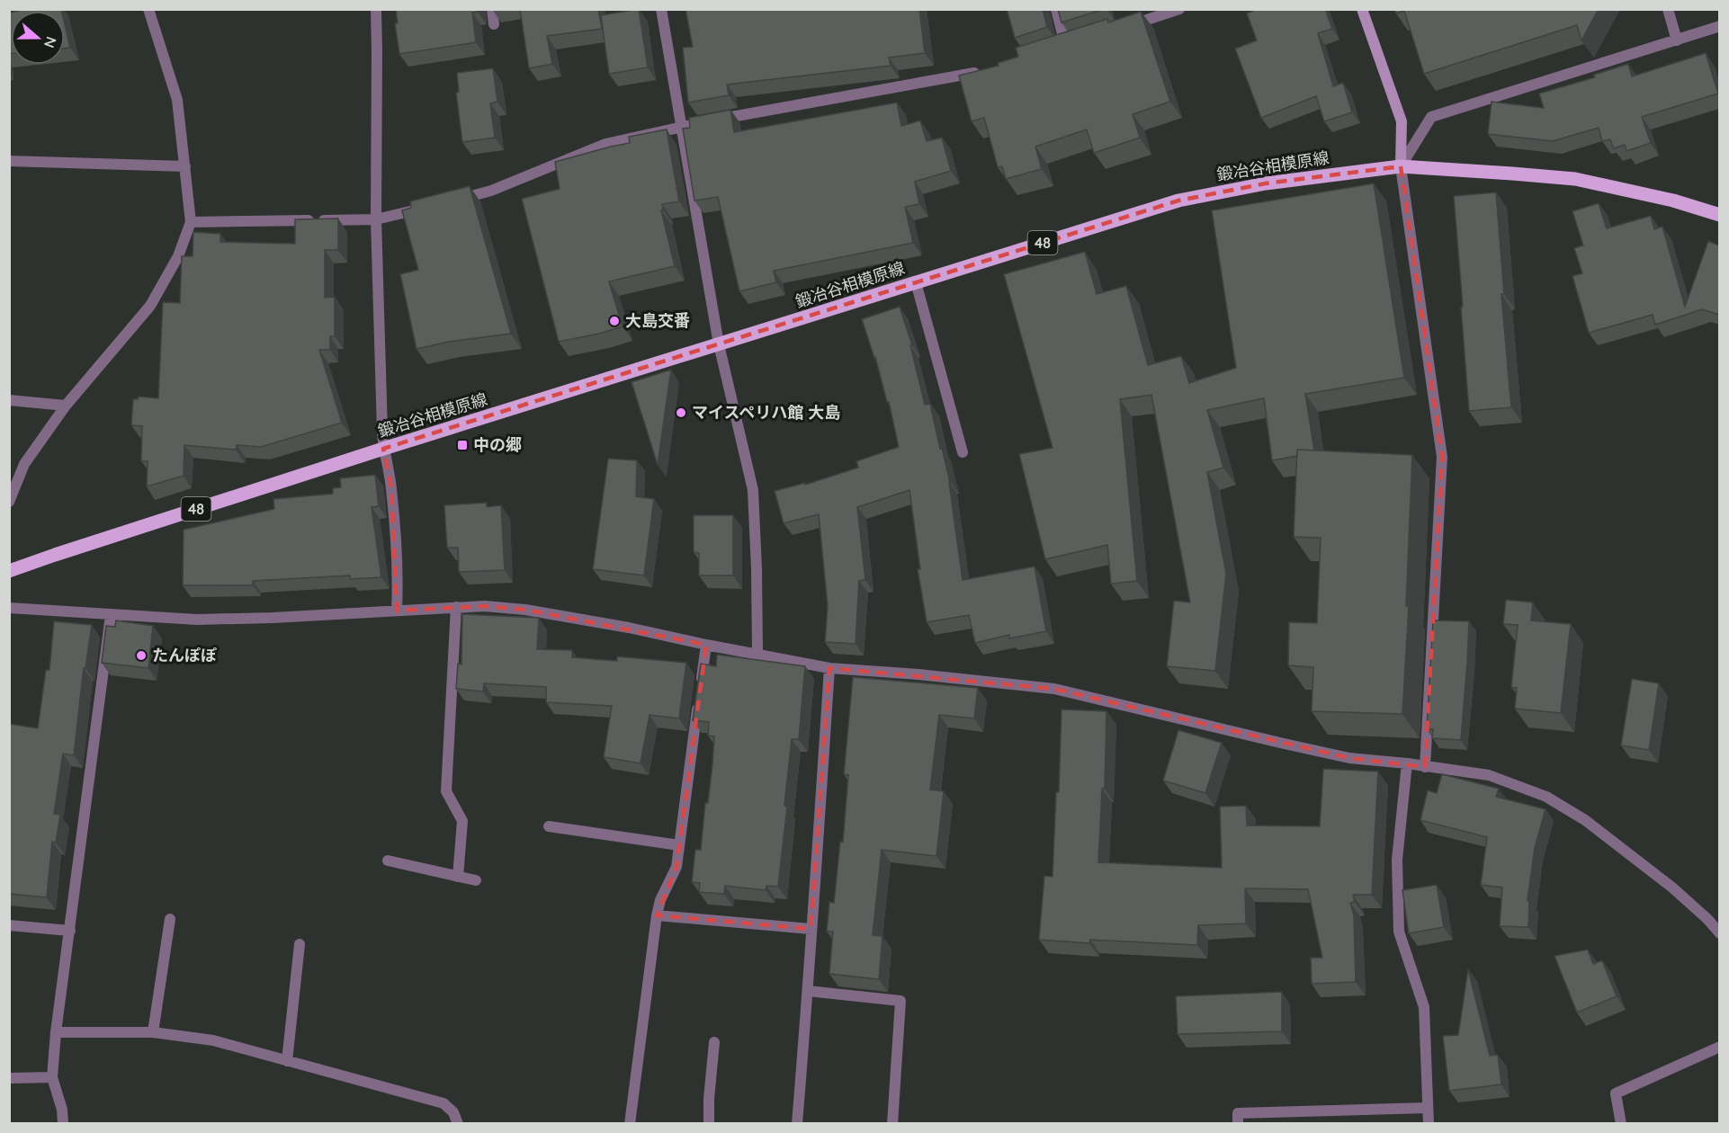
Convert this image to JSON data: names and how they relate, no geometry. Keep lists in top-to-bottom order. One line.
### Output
{"streets":{"main road":["鍛冶谷相模原線","48"]},"places":{"other":["大島交番","マイスペリハ館 大島","たんぽぽ"],"transit":["中の郷"]},"north":"right"}
